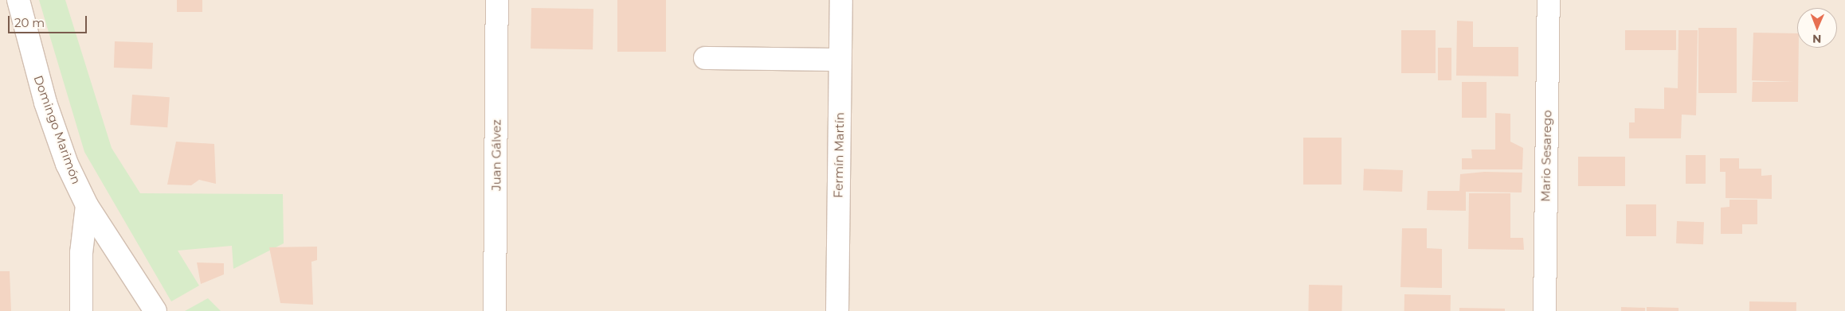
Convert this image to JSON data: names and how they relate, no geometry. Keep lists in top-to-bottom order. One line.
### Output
{"streets":{"street":["Domingo Marimón","Juan Gálvez","Fermín Martín","Mario Sesarego"]},"scale_bar":"20 m","north":"bottom"}
